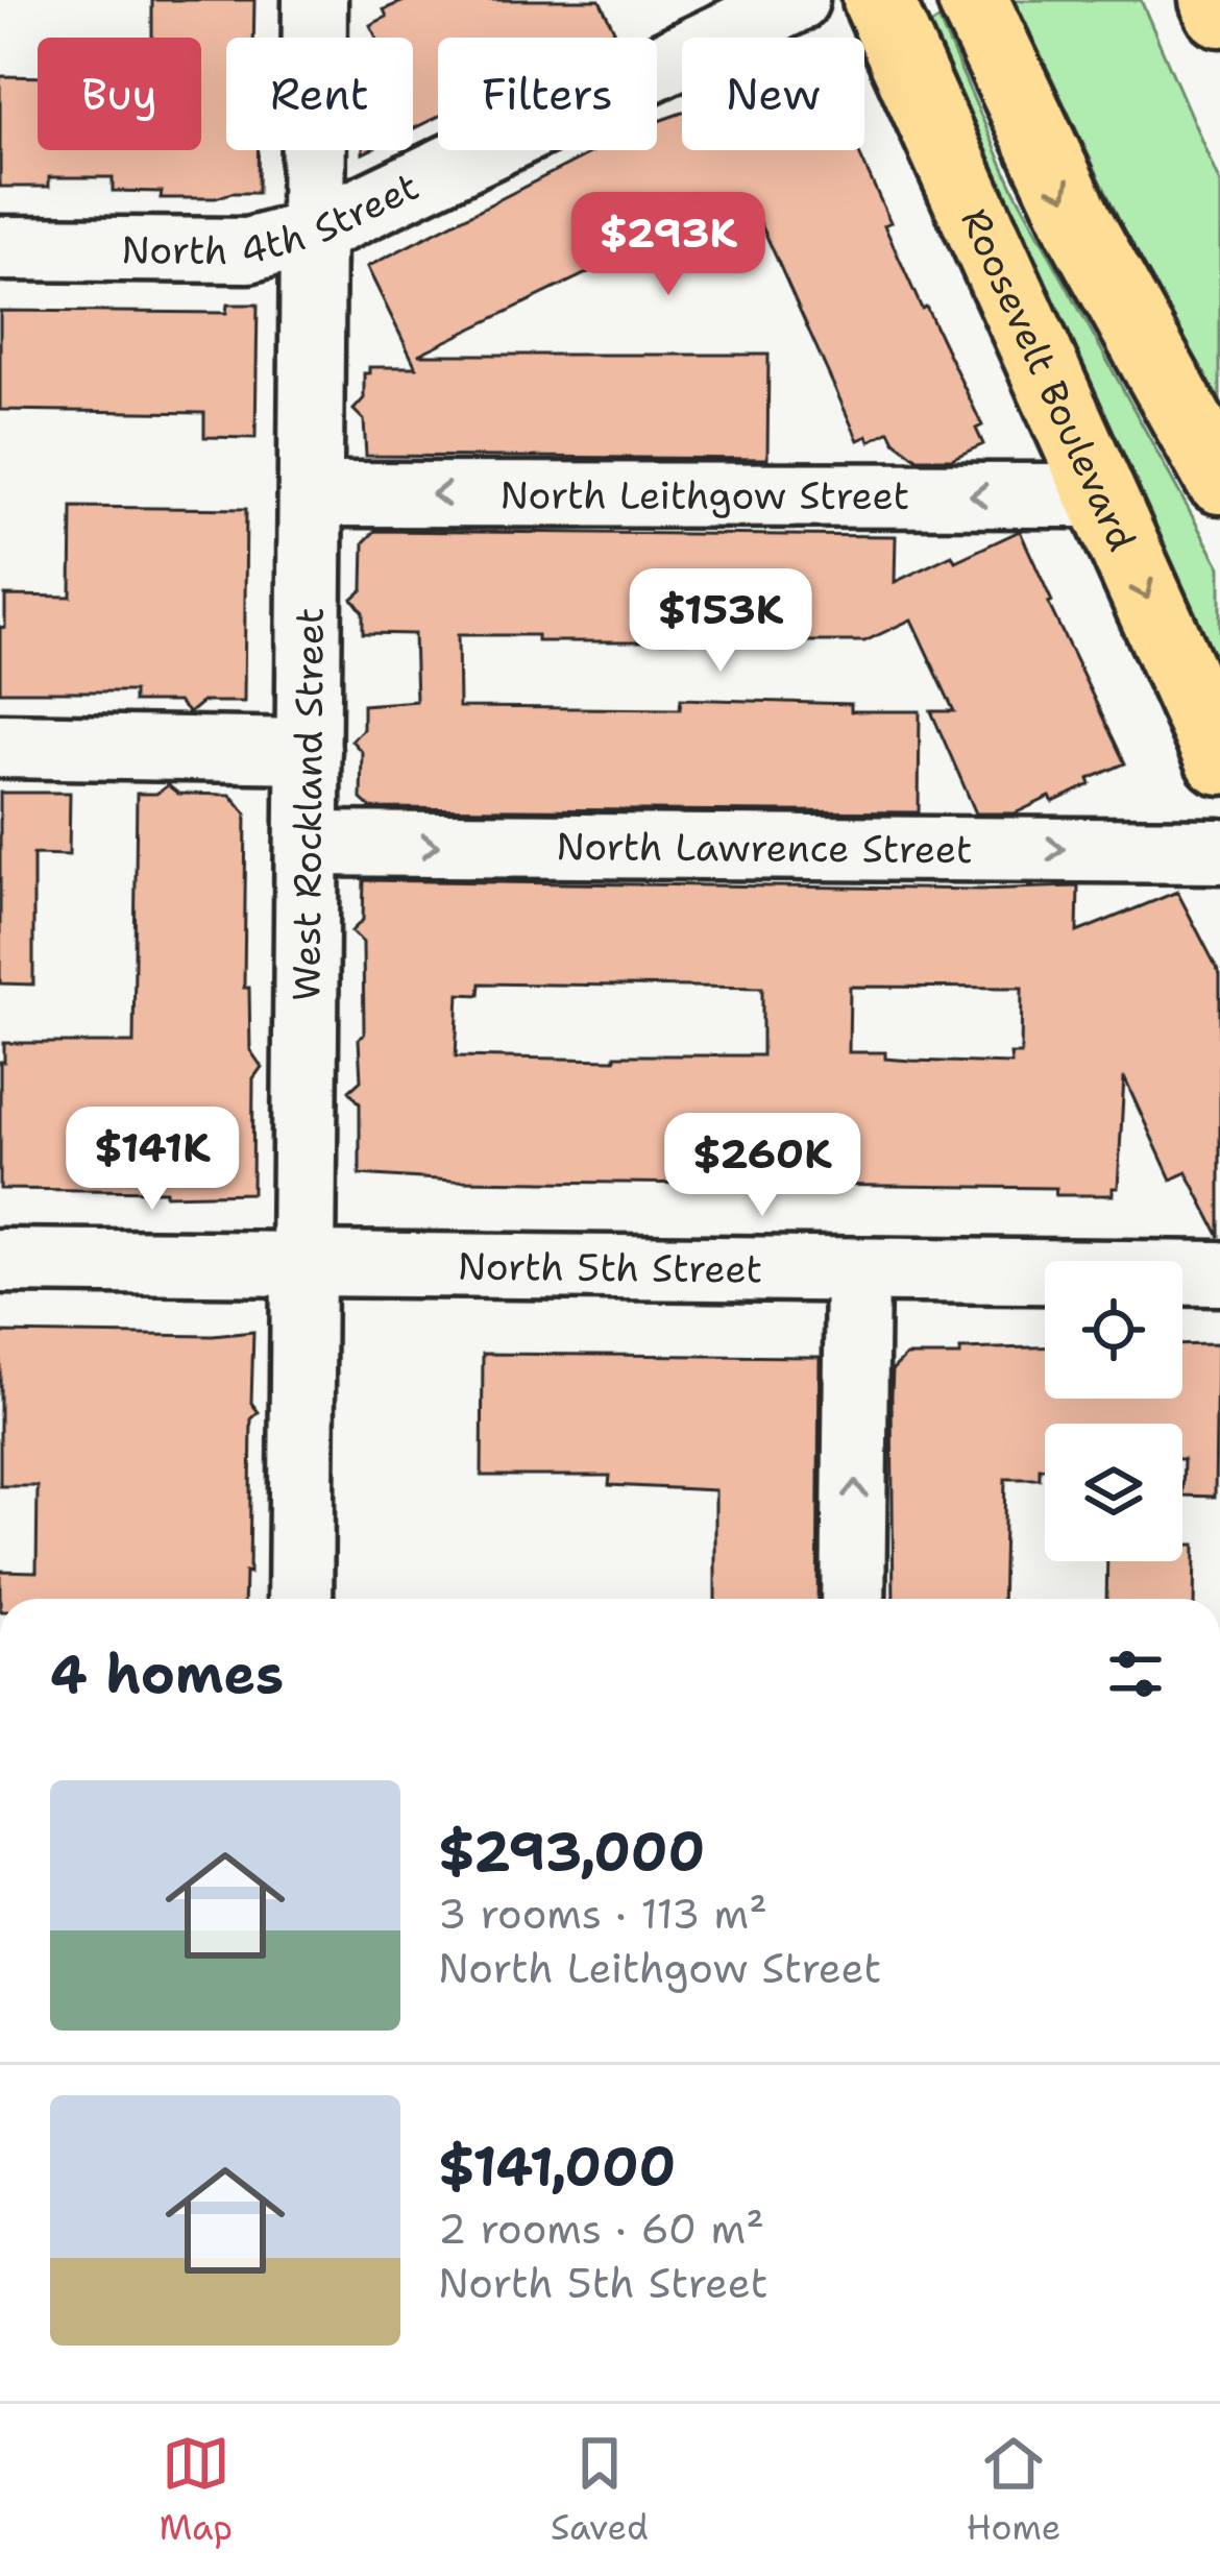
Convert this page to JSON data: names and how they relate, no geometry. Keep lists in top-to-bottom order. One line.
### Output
{"streets":{"highway":["Roosevelt Boulevard"],"street":["North 4th Street","North Leithgow Street","West Rockland Street","North Lawrence Street","North 5th Street"]},"crossings":[["North 4th Street","West Rockland Street"],["Roosevelt Boulevard","North Leithgow Street"],["North Leithgow Street","West Rockland Street"],["West Rockland Street","North Lawrence Street"],["West Rockland Street","North 5th Street"]],"one_way":["North Leithgow Street","North Lawrence Street"],"page":{"chip":["Buy","Rent","Filters","New"],"price":["$293K","$153K","$141K","$260K"],"heading":"4 homes","list":[{"name":"$293,000","note":"3 rooms · 113 m² · North Leithgow Street"},{"name":"$141,000","note":"2 rooms · 60 m² · North 5th Street"}],"tabs":["Map","Saved","Home"]}}
